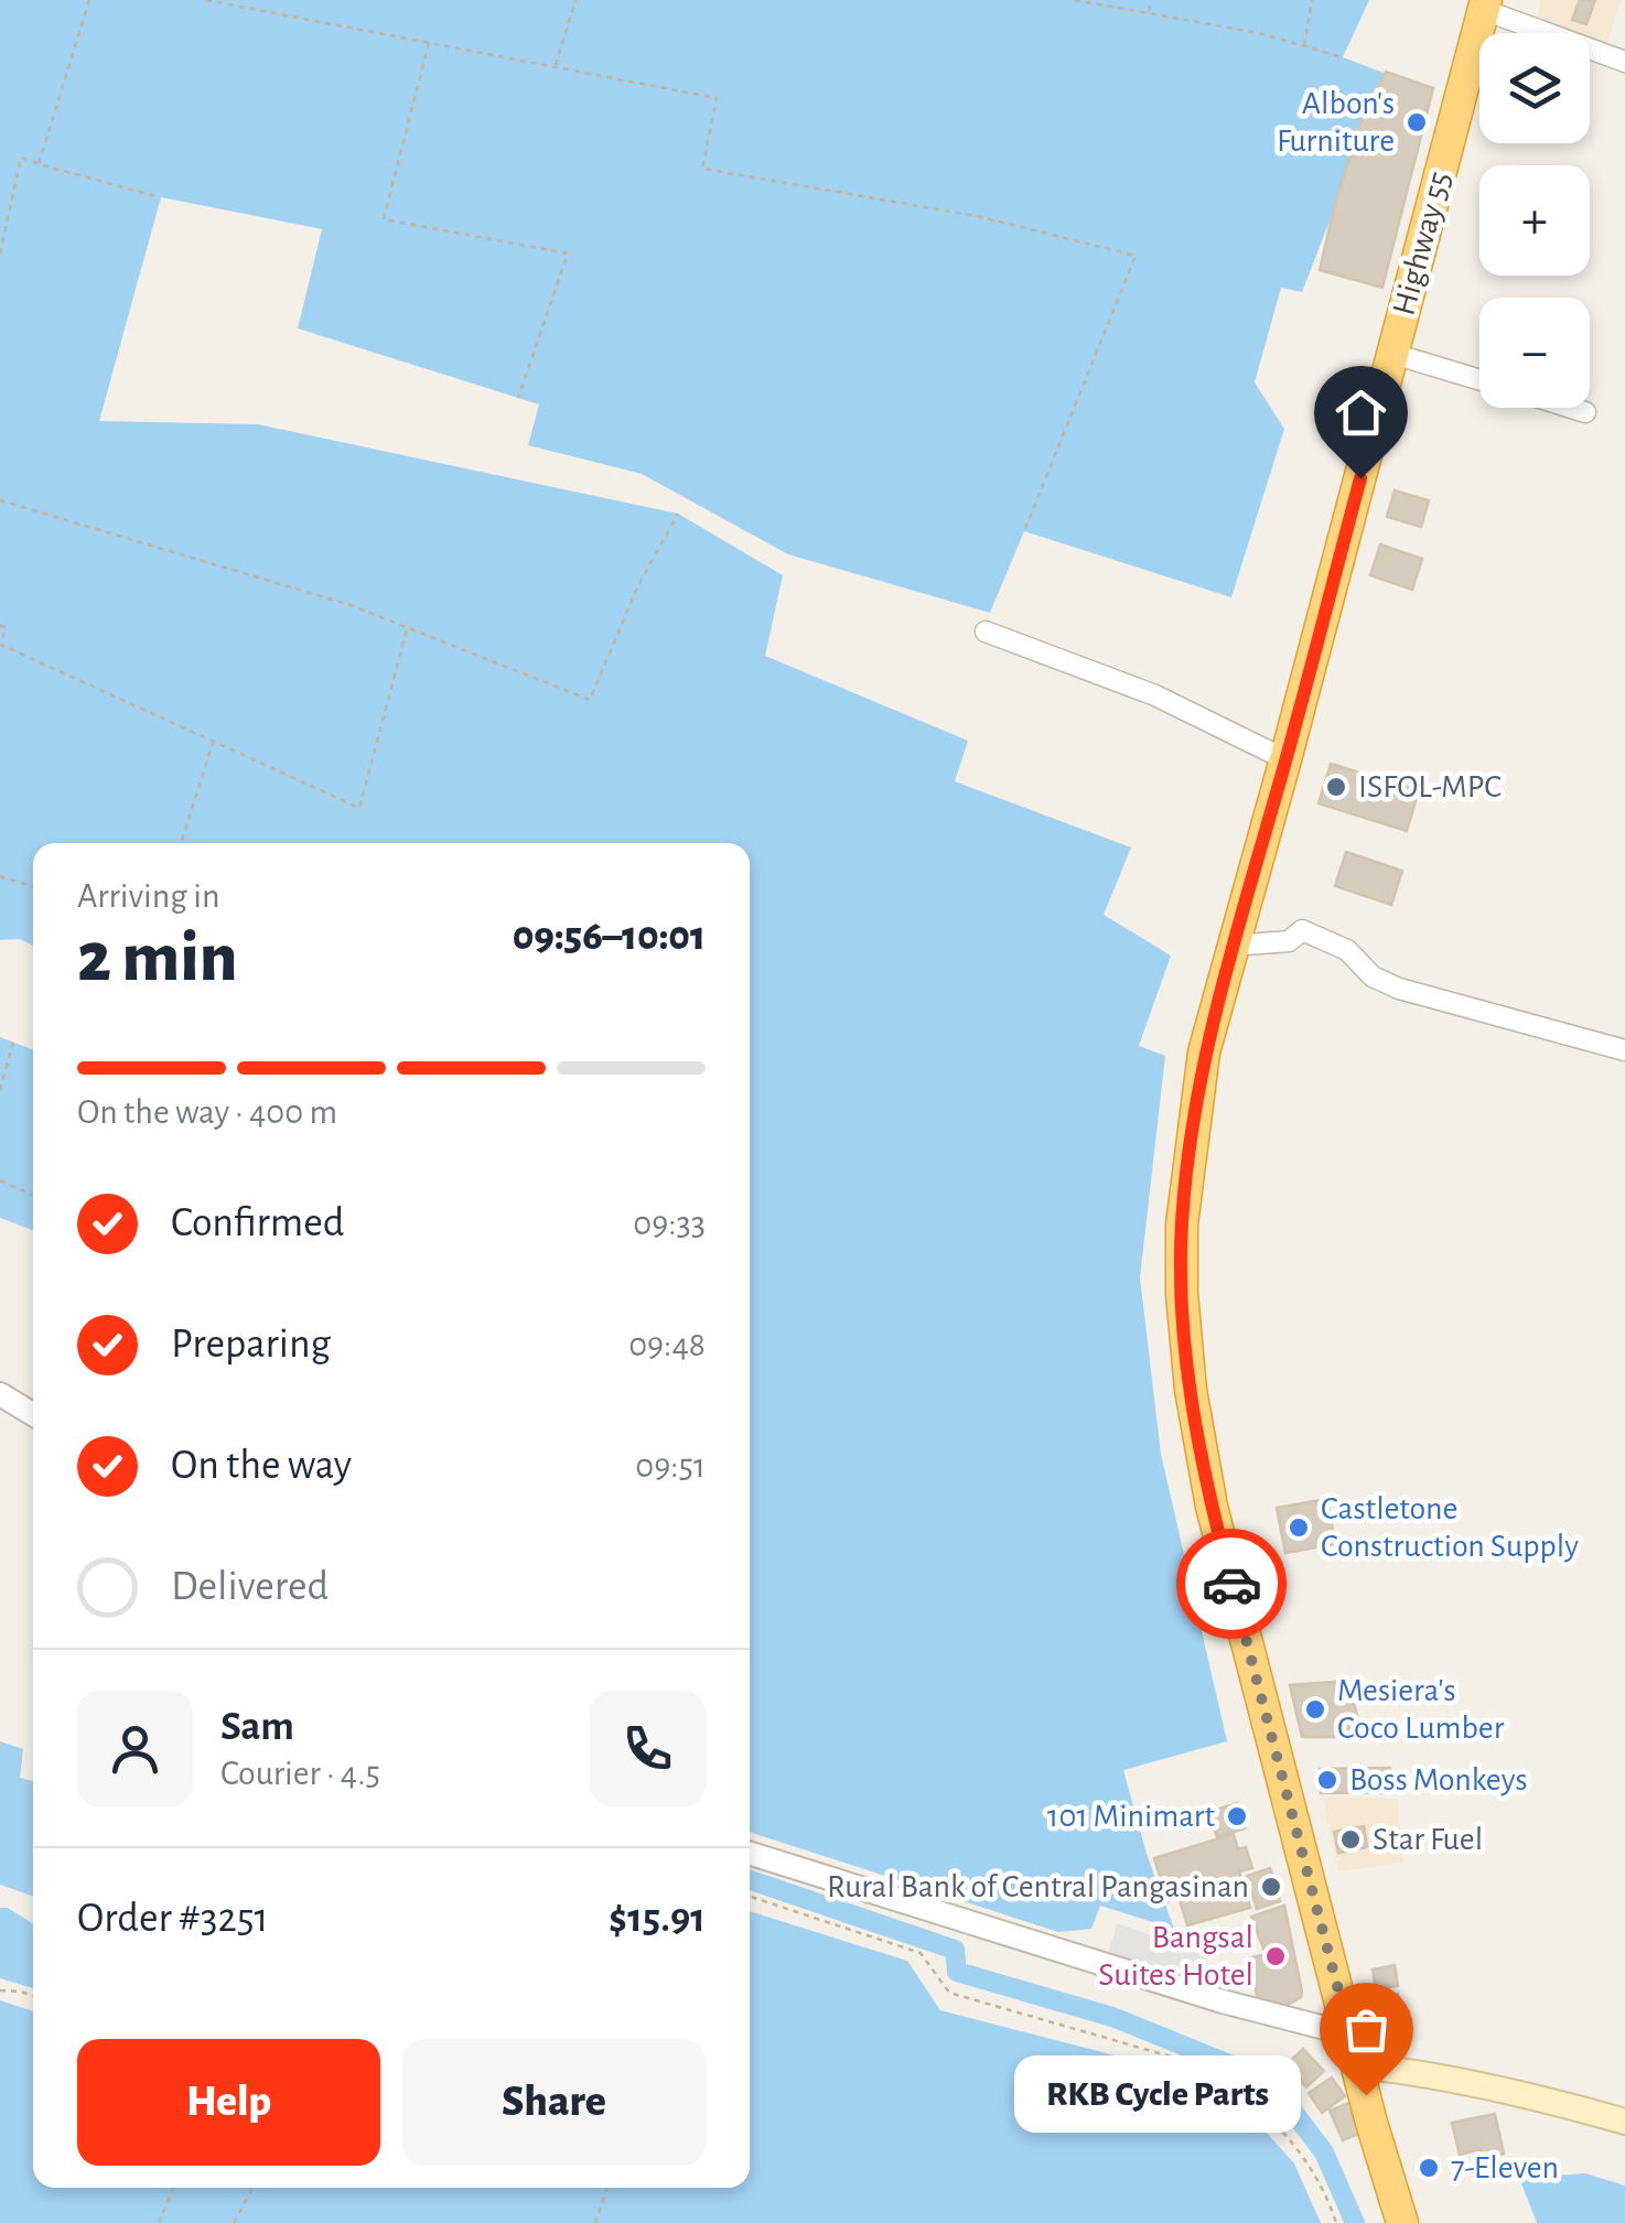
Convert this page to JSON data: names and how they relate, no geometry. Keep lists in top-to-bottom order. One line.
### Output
{"streets":{"highway":["Highway 55"]},"places":["Albon's Furniture","ISFOL-MPC","Castletone Construction Supply","Mesiera's Coco Lumber","Boss Monkeys","101 Minimart","Star Fuel","Rural Bank of Central Pangasinan","Bangsal Suites Hotel","RKB Cycle Parts","7-Eleven"],"page":{"map_buttons":["+","−"],"heading":["2 min","Arriving in","09:56–10:01"],"panel":["Sam","Courier · 4.5","Order #3251","$15.91"],"bar":"On the way · 400 m","list":[["Confirmed","09:33"],["Preparing","09:48"],["On the way","09:51"],"Delivered"],"buttons":["Help","Share"],"bubble":"RKB Cycle Parts"}}
